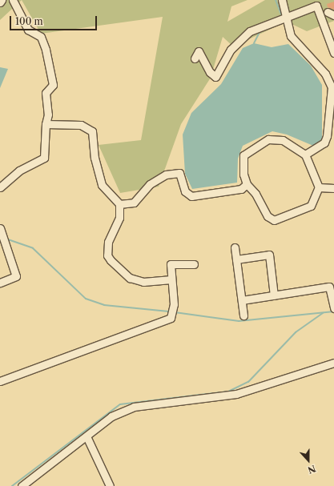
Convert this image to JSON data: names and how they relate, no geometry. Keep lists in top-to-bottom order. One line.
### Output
{"scale_bar":"100 m","north":"bottom"}
